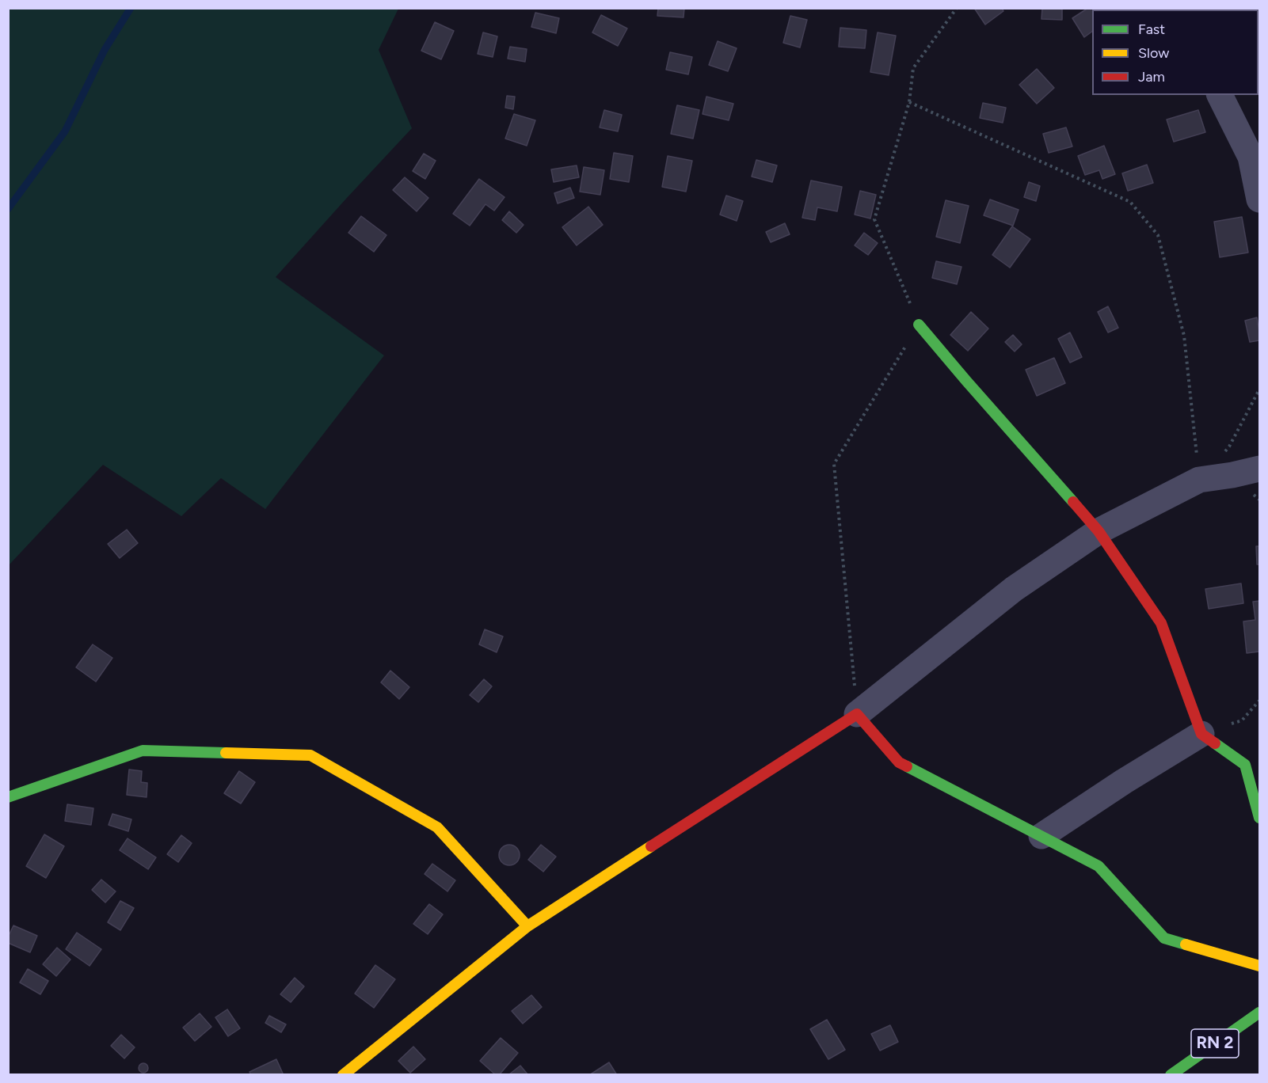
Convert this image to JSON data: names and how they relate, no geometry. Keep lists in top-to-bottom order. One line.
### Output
{"streets":{"street":["RN 2"]},"legend":["Fast","Slow","Jam"]}
